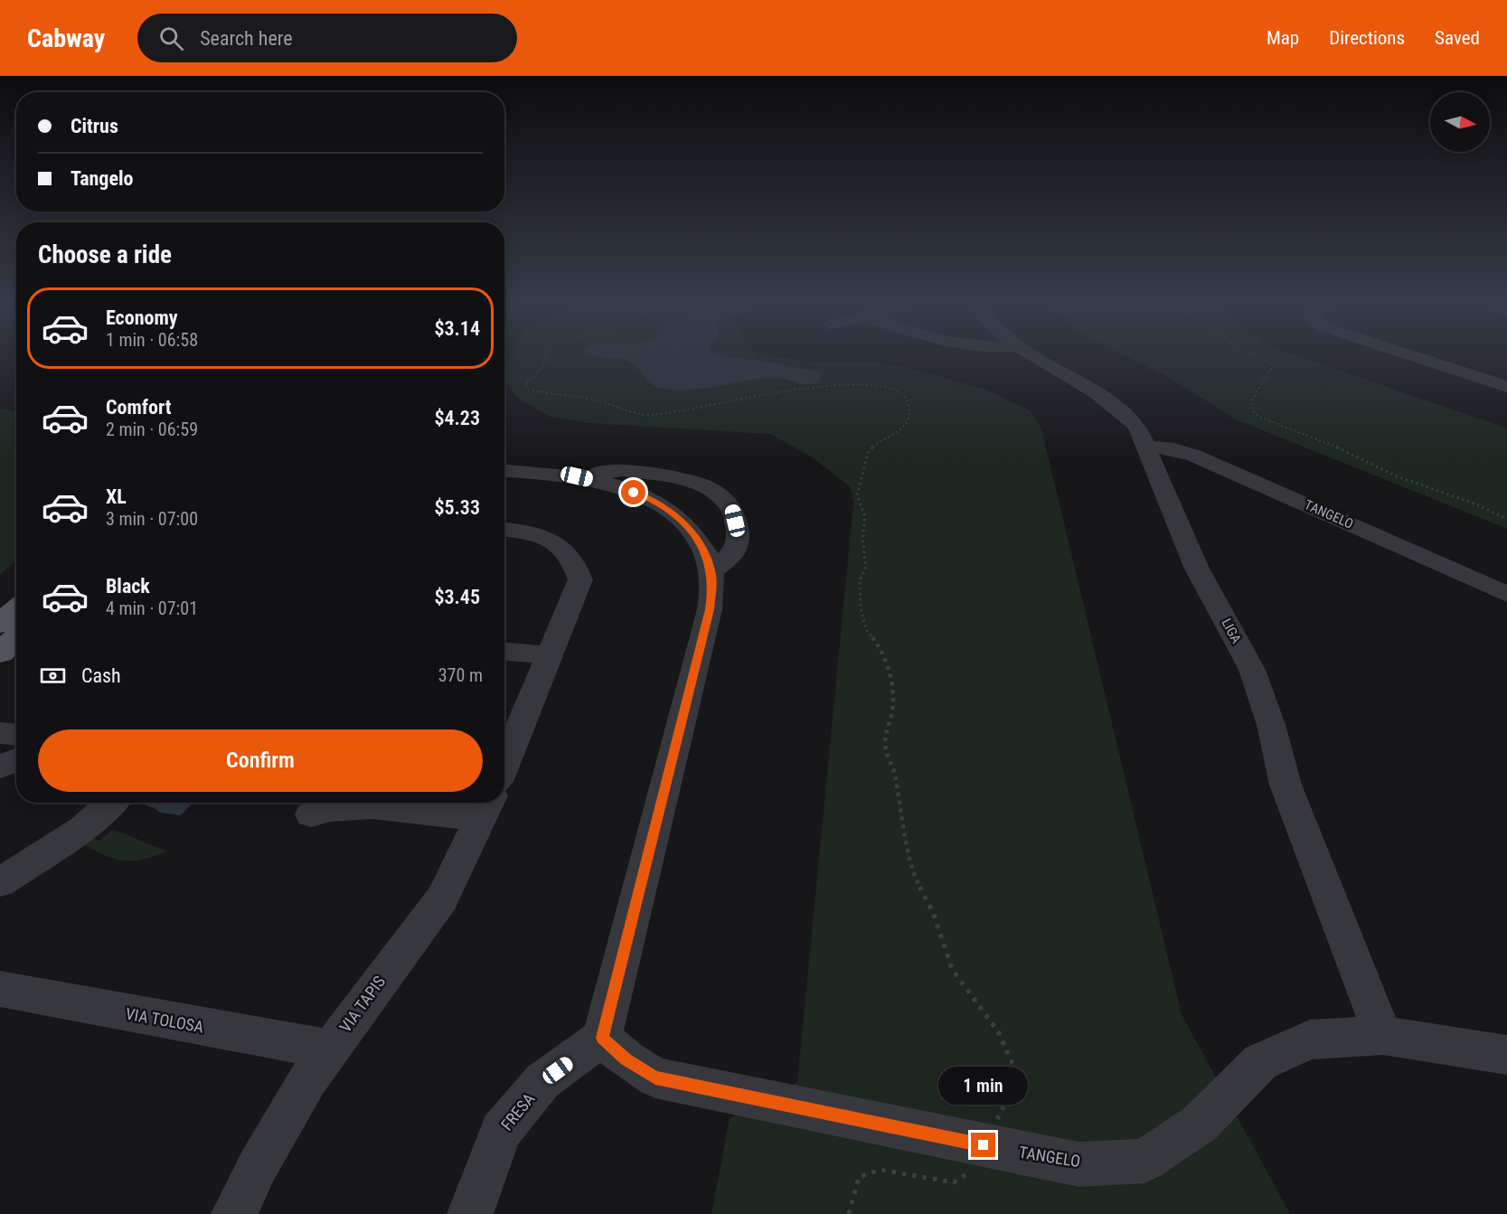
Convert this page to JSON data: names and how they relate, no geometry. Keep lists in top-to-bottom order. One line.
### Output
{"streets":{"street":["TANGELO","LIGA","VIA TAPIS","VIA TOLOSA","FRESA"]},"crossings":[["TANGELO","LIGA"],["TANGELO","FRESA"],["VIA TAPIS","VIA TOLOSA"]],"north":"right","page":{"header":"Cabway","search":"Search here","nav":["Map","Directions","Saved"],"banner":["Citrus","Tangelo"],"heading":"Choose a ride","list":[{"name":"Economy","note":"1 min · 06:58","value":"$3.14"},{"name":"Comfort","note":"2 min · 06:59","value":"$4.23"},{"name":"XL","note":"3 min · 07:00","value":"$5.33"},{"name":"Black","note":"4 min · 07:01","value":"$3.45"}],"pay":["Cash","370 m"],"buttons":"Confirm","bubble":"1 min"}}
